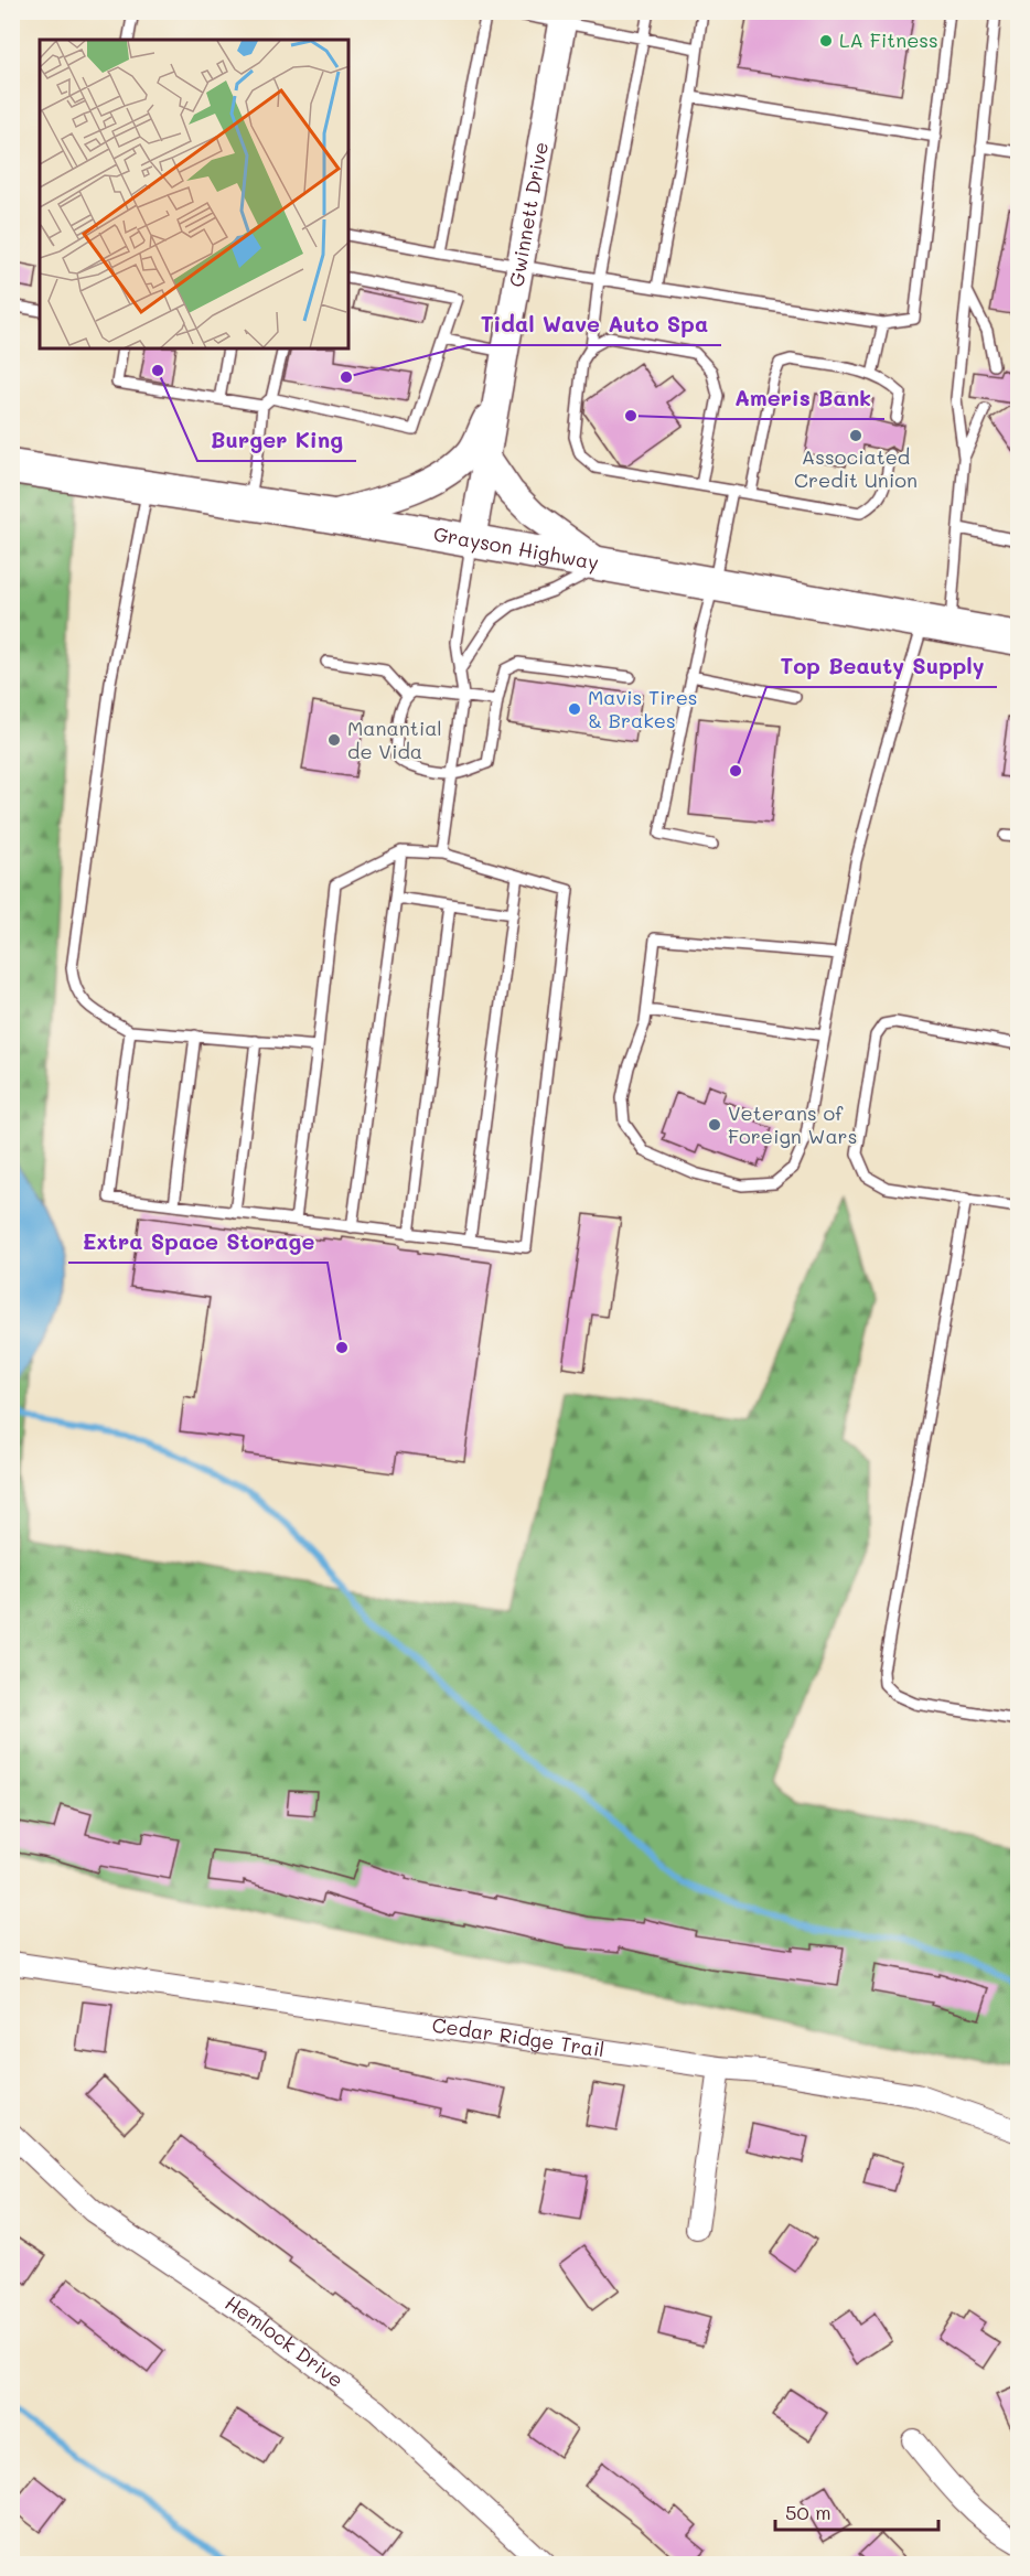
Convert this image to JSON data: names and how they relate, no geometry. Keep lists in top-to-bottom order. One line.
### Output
{"streets":{"main road":["Grayson Highway"],"street":["Gwinnett Drive","Cedar Ridge Trail","Hemlock Drive"]},"crossings":[["Gwinnett Drive","Grayson Highway"]],"places":["LA Fitness","Burger King","Tidal Wave Auto Spa","Ameris Bank","Associated Credit Union","Mavis Tires & Brakes","Manantial de Vida","Top Beauty Supply","Veterans of Foreign Wars","Extra Space Storage"],"scale_bar":"50 m"}
